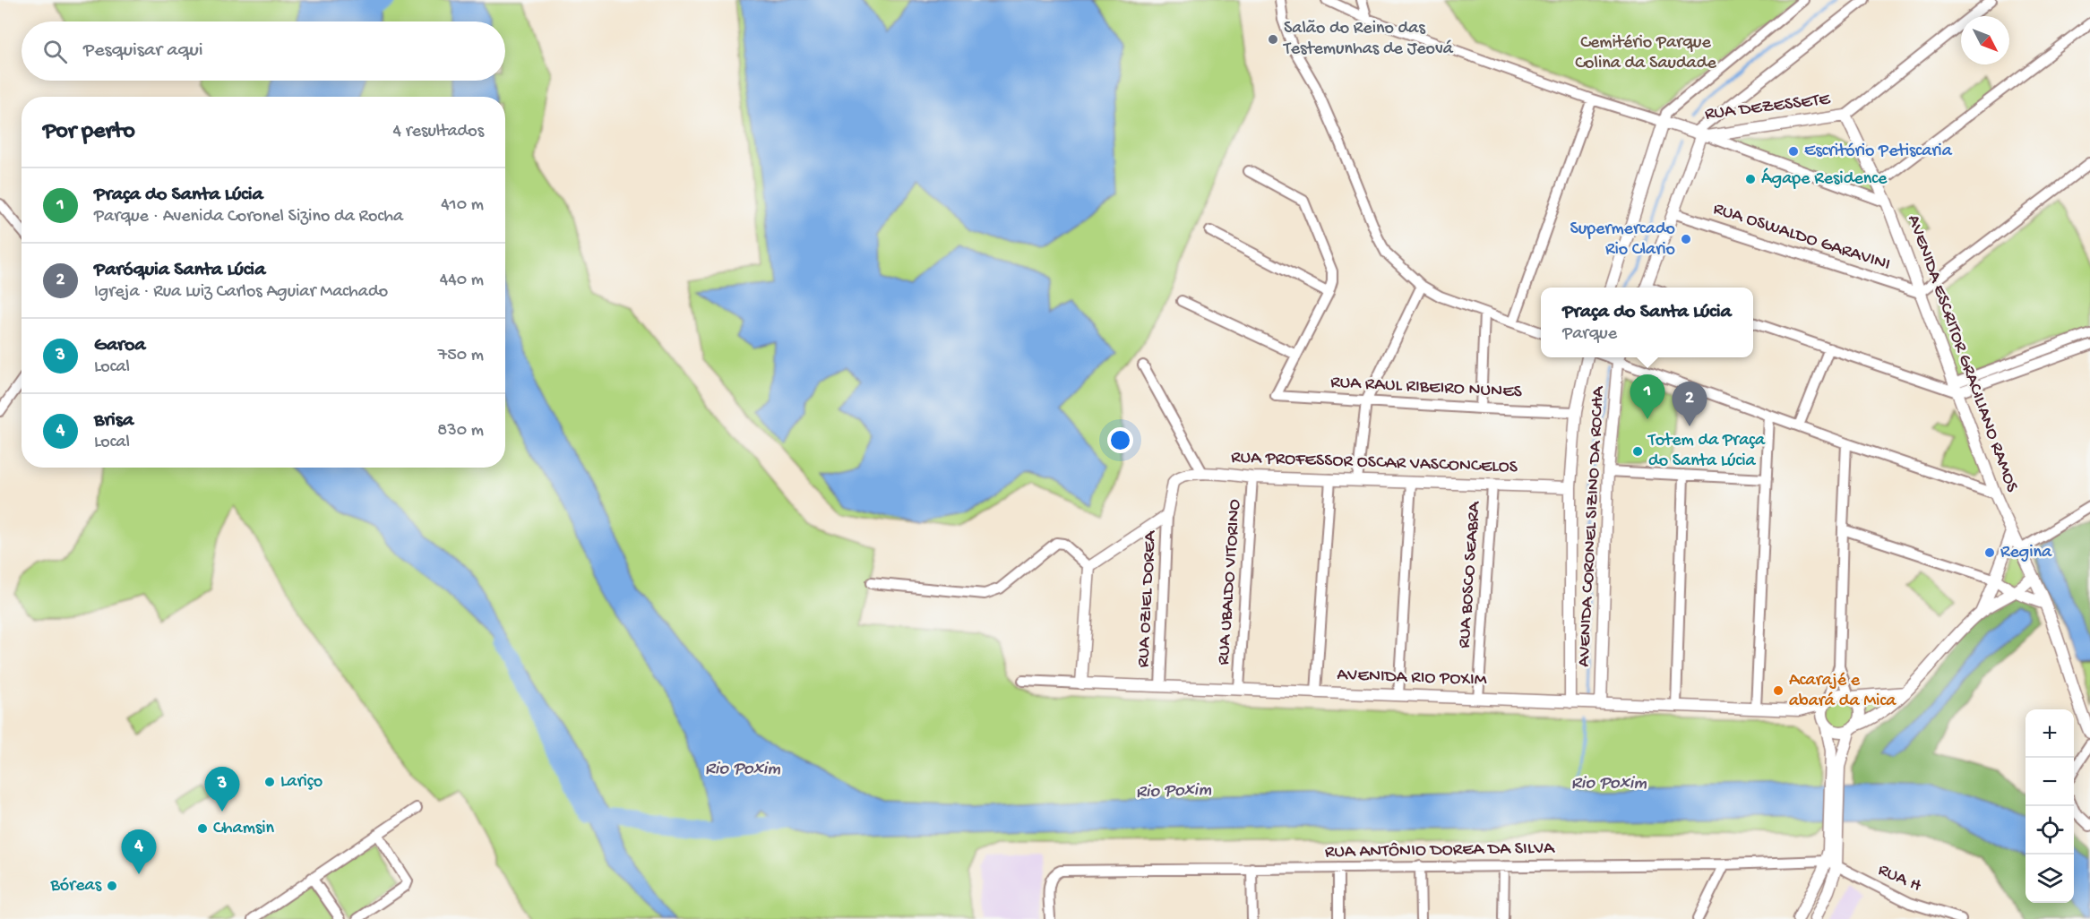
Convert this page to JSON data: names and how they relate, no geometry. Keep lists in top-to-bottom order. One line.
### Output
{"streets":{"street":["RUA DEZESSETE","RUA OSWALDO GARAVINI","AVENIDA ESCRITOR GRACILIANO RAMOS","RUA RAUL RIBEIRO NUNES","RUA PROFESSOR OSCAR VASCONCELOS","AVENIDA CORONEL SIZINO DA ROCHA","RUA BOSCO SEABRA","RUA UBALDO VITORINO","RUA OZIEL DOREA","AVENIDA RIO POXIM","RUA ANTÔNIO DOREA DA SILVA","RUA H"]},"crossings":[["RUA DEZESSETE","AVENIDA ESCRITOR GRACILIANO RAMOS"],["RUA OSWALDO GARAVINI","AVENIDA ESCRITOR GRACILIANO RAMOS"],["RUA PROFESSOR OSCAR VASCONCELOS","RUA BOSCO SEABRA"],["RUA PROFESSOR OSCAR VASCONCELOS","RUA UBALDO VITORINO"],["RUA PROFESSOR OSCAR VASCONCELOS","RUA OZIEL DOREA"],["AVENIDA CORONEL SIZINO DA ROCHA","AVENIDA RIO POXIM"],["RUA BOSCO SEABRA","AVENIDA RIO POXIM"],["RUA UBALDO VITORINO","AVENIDA RIO POXIM"],["RUA OZIEL DOREA","AVENIDA RIO POXIM"],["RUA ANTÔNIO DOREA DA SILVA","RUA H"]],"water":["Rio Poxim"],"parks":["Cemitério Parque Colina da Saudade"],"places":["Salão do Reino das Testemunhas de Jeová","Escritório Petiscaria","Ágape Residence","Supermercado Rio Clario","Totem da Praça do Santa Lúcia","Regina","Acarajé e abará da Mica","Lariço","Chamsin","Bóreas"],"north":"bottom right","page":{"search":"Pesquisar aqui","heading":["Por perto","4 resultados"],"list":[{"mark":"1","name":"Praça do Santa Lúcia","note":"Parque · Avenida Coronel Sizino da Rocha","value":"410 m"},{"mark":"2","name":"Paróquia Santa Lúcia","note":"Igreja · Rua Luiz Carlos Aguiar Machado","value":"440 m"},{"mark":"3","name":"Garoa","note":"Local","value":"750 m"},{"mark":"4","name":"Brisa","note":"Local","value":"830 m"}],"popup":["Praça do Santa Lúcia","Parque"],"pins":["1","2","3","4"],"map_buttons":["+","−"]}}
